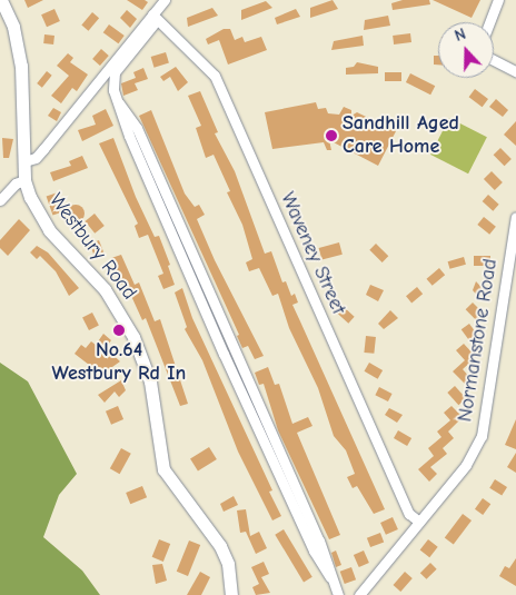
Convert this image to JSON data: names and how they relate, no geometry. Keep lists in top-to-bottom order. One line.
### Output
{"streets":{"main road":["Westbury Road"],"street":["Waveney Street","Normanstone Road"]},"crossings":[["Waveney Street","Normanstone Road"]],"places":["Sandhill Aged Care Home","No.64 Westbury Rd In"],"north":"top"}
